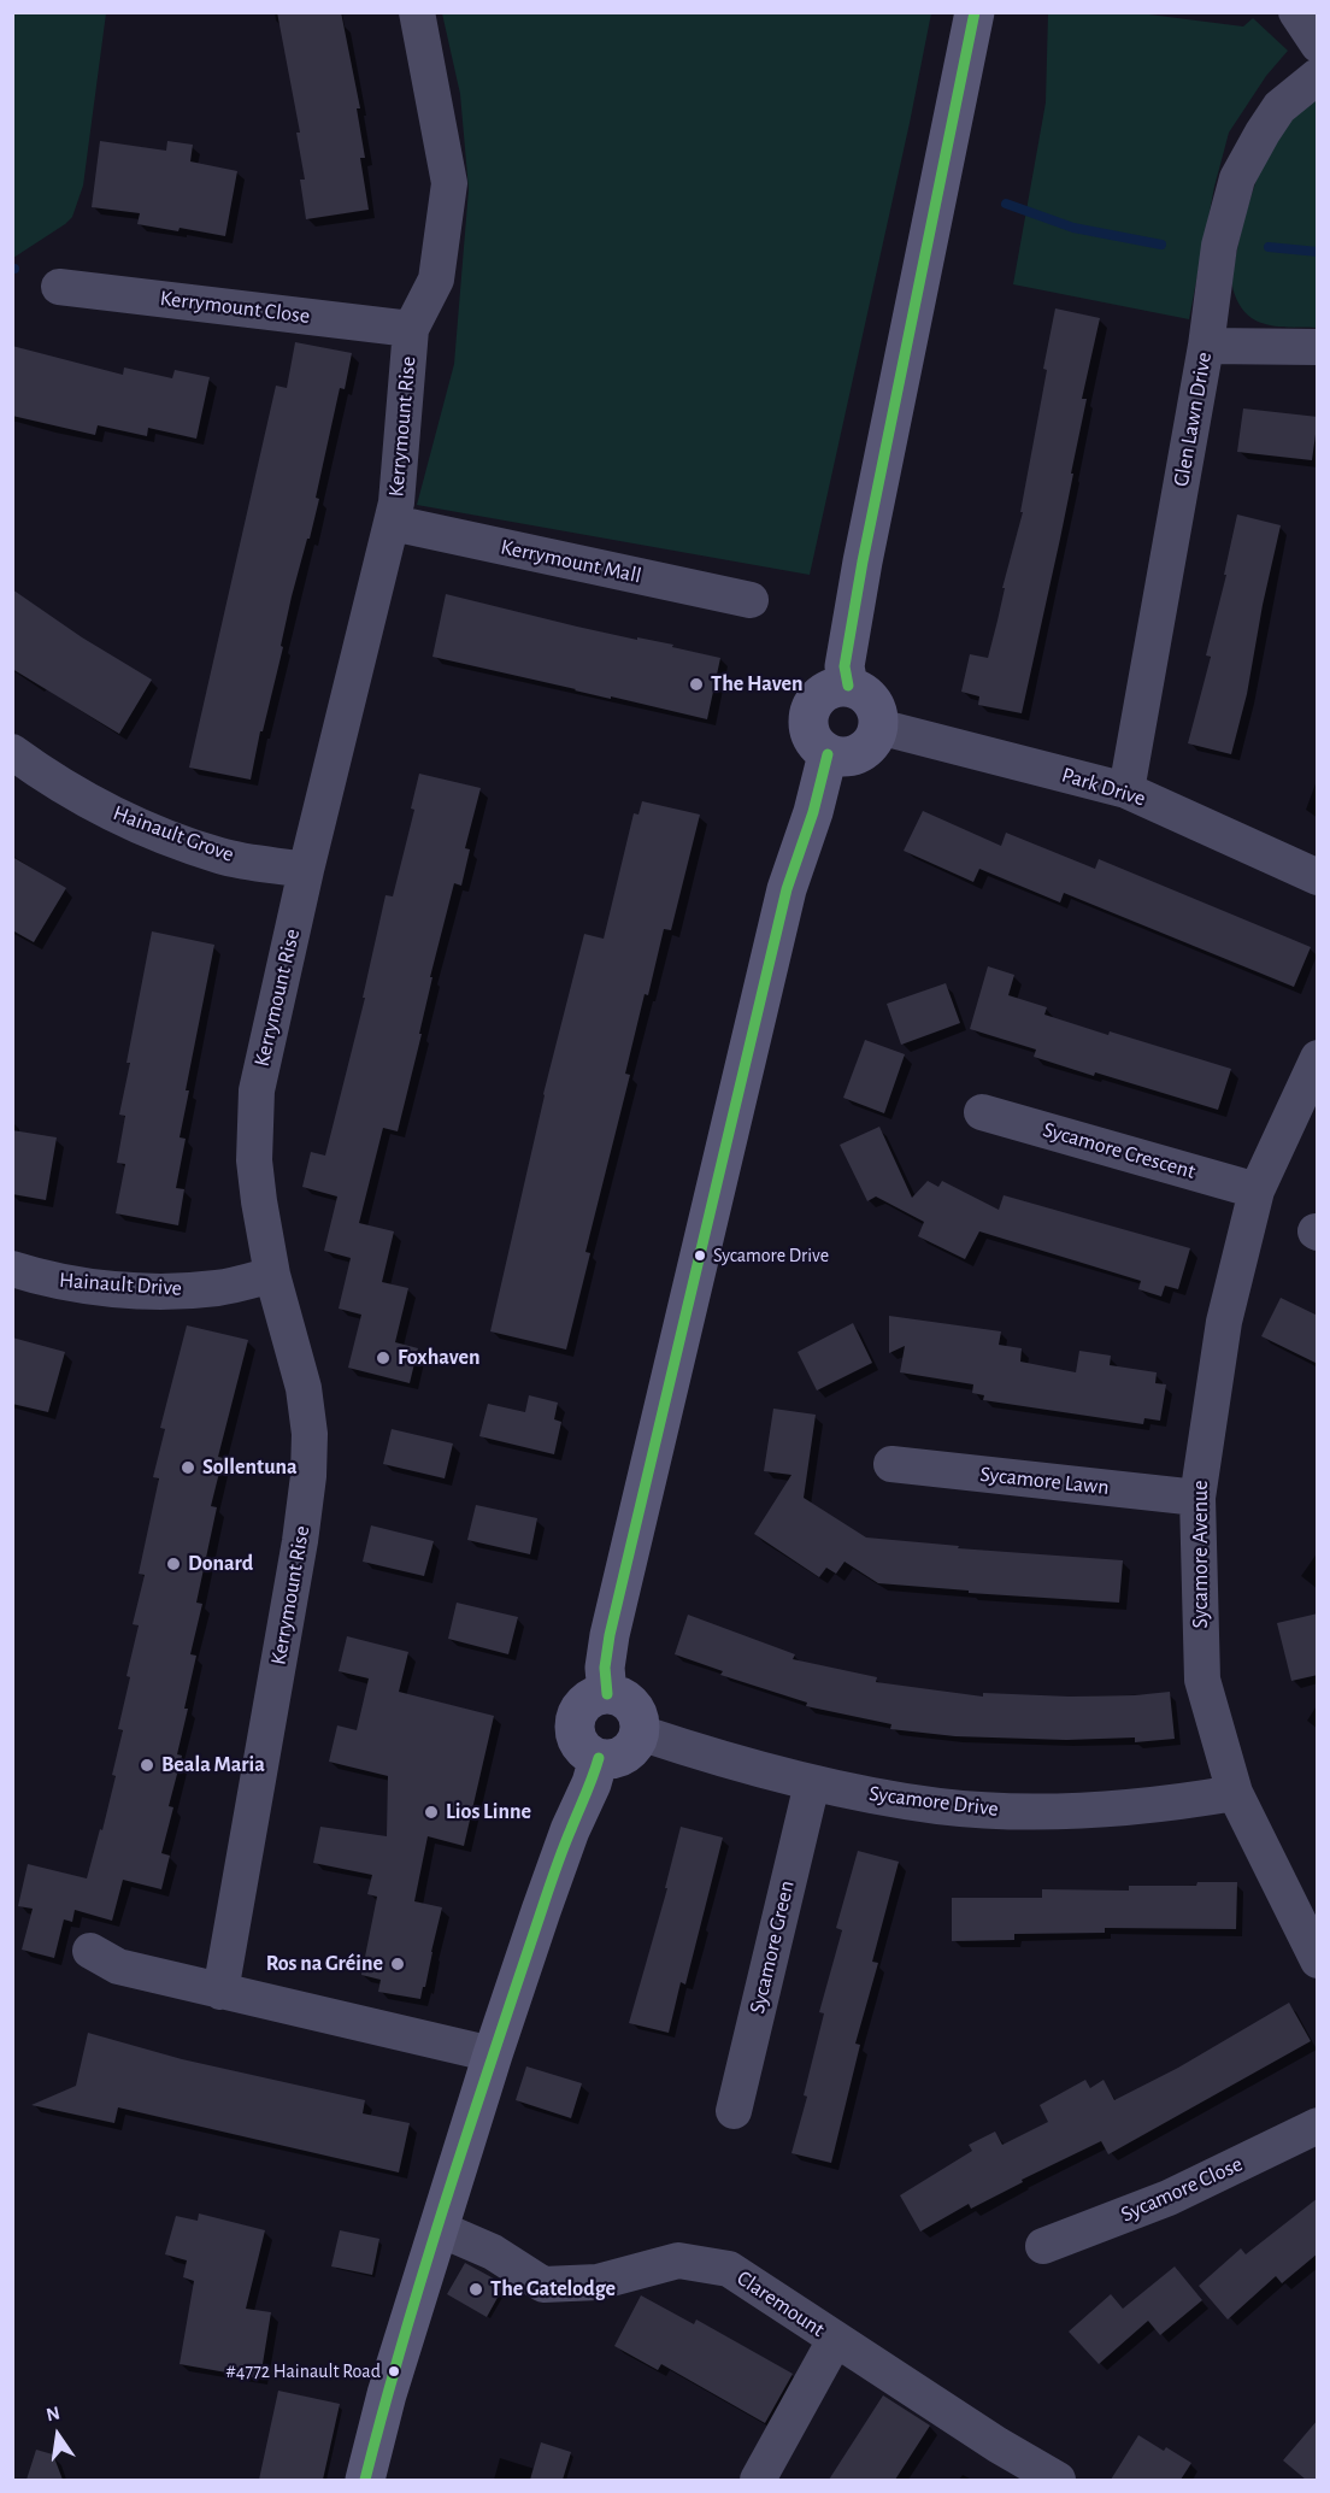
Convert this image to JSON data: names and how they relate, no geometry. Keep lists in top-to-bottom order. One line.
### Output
{"streets":{"street":["Kerrymount Close","Glen Lawn Drive","Kerrymount Rise","Kerrymount Mall","Park Drive","Hainault Grove","Sycamore Crescent","Hainault Drive","Sycamore Lawn","Sycamore Avenue","Sycamore Drive","Sycamore Green","Sycamore Close","Claremount"]},"crossings":[["Kerrymount Close","Kerrymount Rise"],["Glen Lawn Drive","Park Drive"],["Kerrymount Rise","Kerrymount Mall"],["Kerrymount Rise","Hainault Grove"],["Kerrymount Rise","Hainault Drive"],["Sycamore Crescent","Sycamore Avenue"],["Sycamore Lawn","Sycamore Avenue"],["Sycamore Avenue","Sycamore Drive"],["Sycamore Drive","Sycamore Green"]],"places":["The Haven","Sycamore Drive","Foxhaven","Sollentuna","Donard","Beala Maria","Lios Linne","Ros na Gréine","The Gatelodge","#4772 Hainault Road"],"north":"top"}
